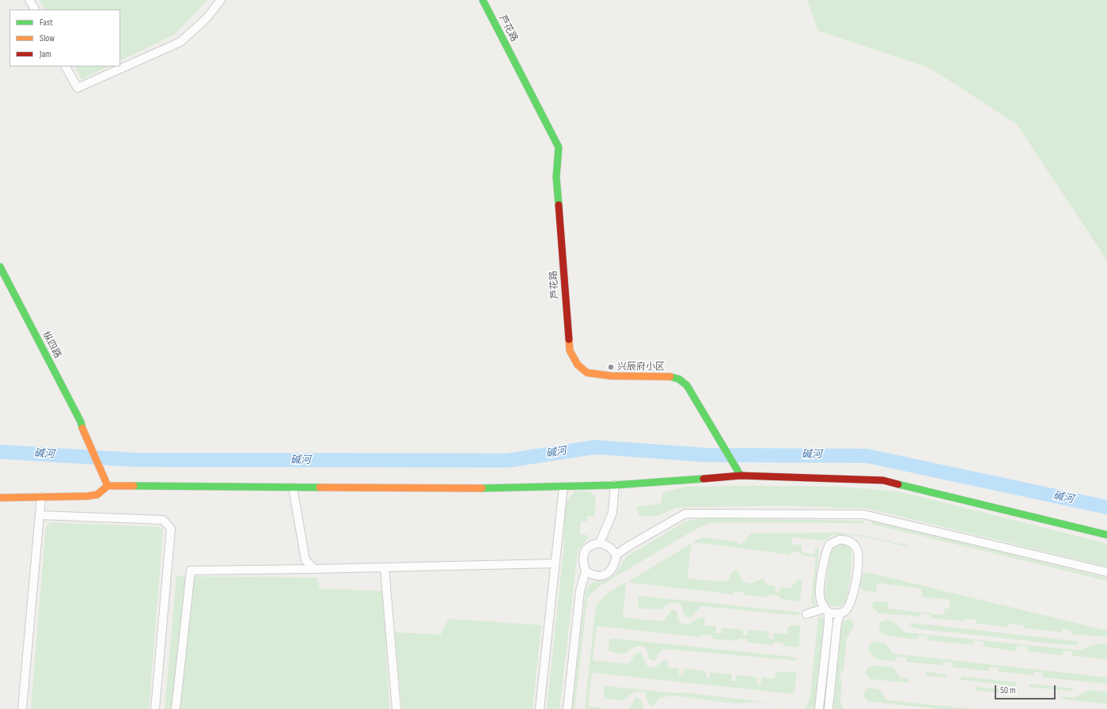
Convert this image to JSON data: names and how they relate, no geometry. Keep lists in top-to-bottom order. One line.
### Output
{"streets":{"street":["芦花路","纵四路"]},"water":["碱河"],"places":["兴辰府小区"],"legend":["Fast","Slow","Jam"],"scale_bar":"50 m"}
